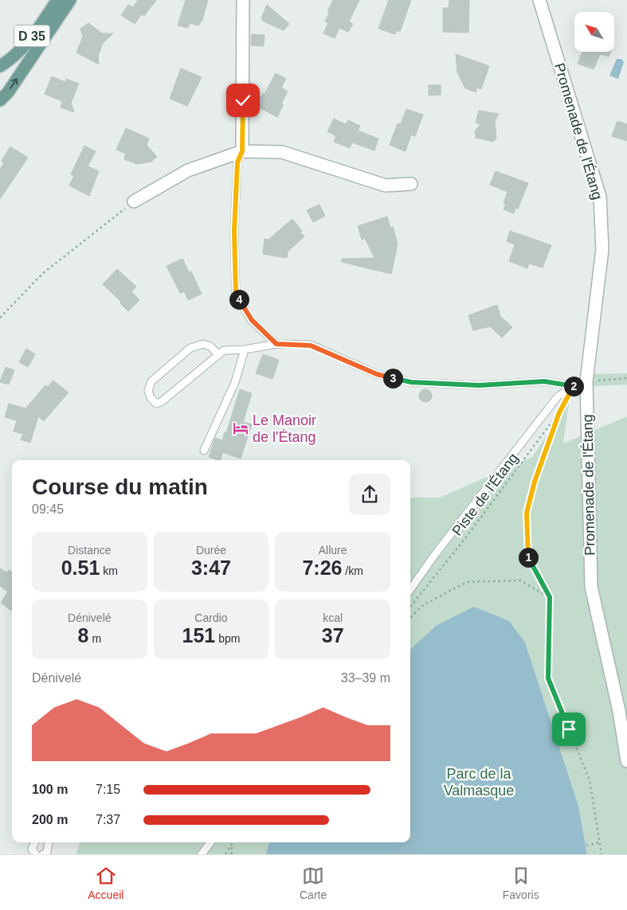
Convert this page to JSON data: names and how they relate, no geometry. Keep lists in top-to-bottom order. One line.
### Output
{"streets":{"main road":["D 35"],"street":["Promenade de l'Étang"],"path":["Piste de l'Étang"]},"parks":["Parc de la Valmasque"],"places":{"hotel":["Le Manoir de l'Étang"]},"north":"top left","page":{"pins":["4","3","2","1"],"heading":["Course du matin","09:45"],"stats":[["Distance","0.51 km"],["Durée","3:47"],["Allure","7:26 /km"],["Dénivelé","8 m"],["Cardio","151 bpm"],["kcal","37"]],"chart":["Dénivelé","33–39 m"],"list":[{"name":"100 m","note":"7:15"},{"name":"200 m","note":"7:37"}],"tabs":["Accueil","Carte","Favoris"]}}
